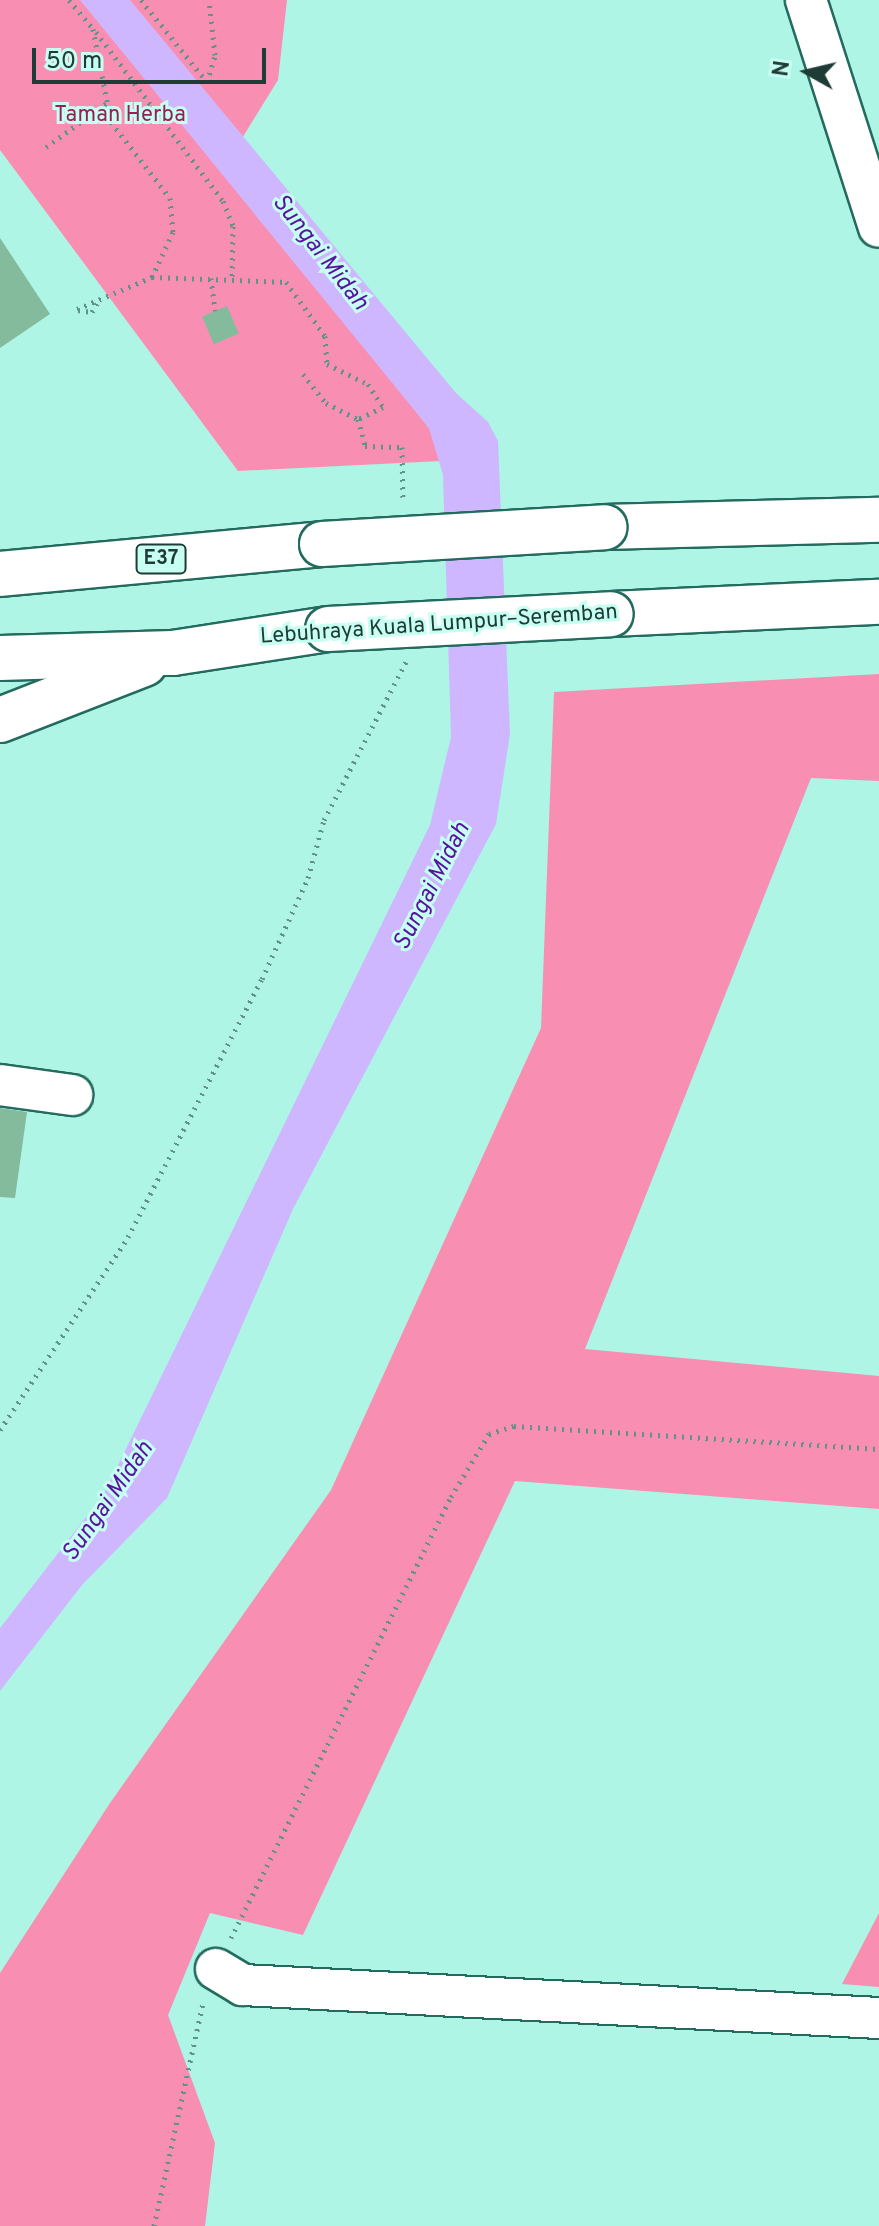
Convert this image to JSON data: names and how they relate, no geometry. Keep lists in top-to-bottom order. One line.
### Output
{"streets":{"highway":["E37","Lebuhraya Kuala Lumpur–Seremban"]},"water":["Sungai Midah"],"parks":["Taman Herba"],"scale_bar":"50 m","north":"left"}
